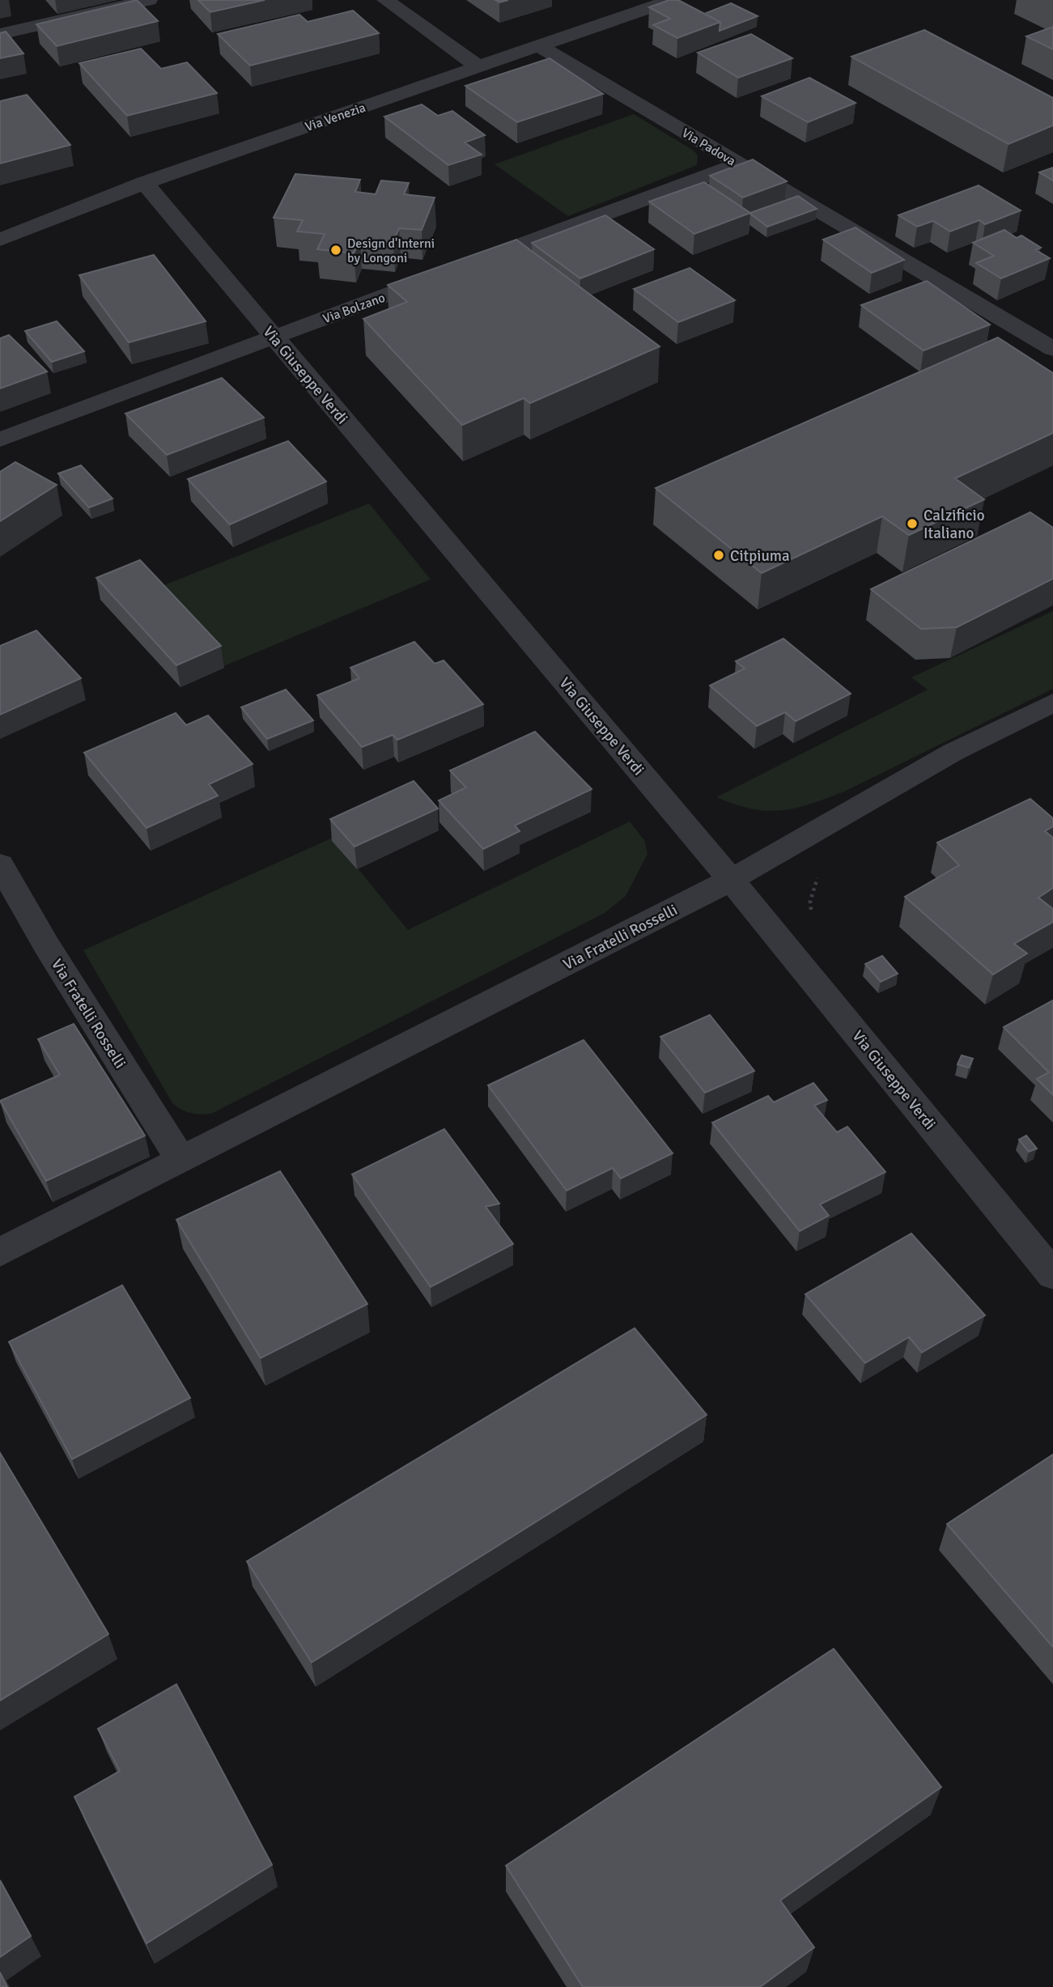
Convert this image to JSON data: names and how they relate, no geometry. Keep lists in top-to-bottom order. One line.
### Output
{"streets":{"street":["Via Venezia","Via Padova","Via Bolzano","Via Giuseppe Verdi","Via Fratelli Rosselli"]},"crossings":[["Via Venezia","Via Padova"],["Via Venezia","Via Giuseppe Verdi"],["Via Bolzano","Via Giuseppe Verdi"],["Via Giuseppe Verdi","Via Fratelli Rosselli"]],"places":["Design d'Interni by Longoni","Calzificio Italiano","Citpiuma"]}
